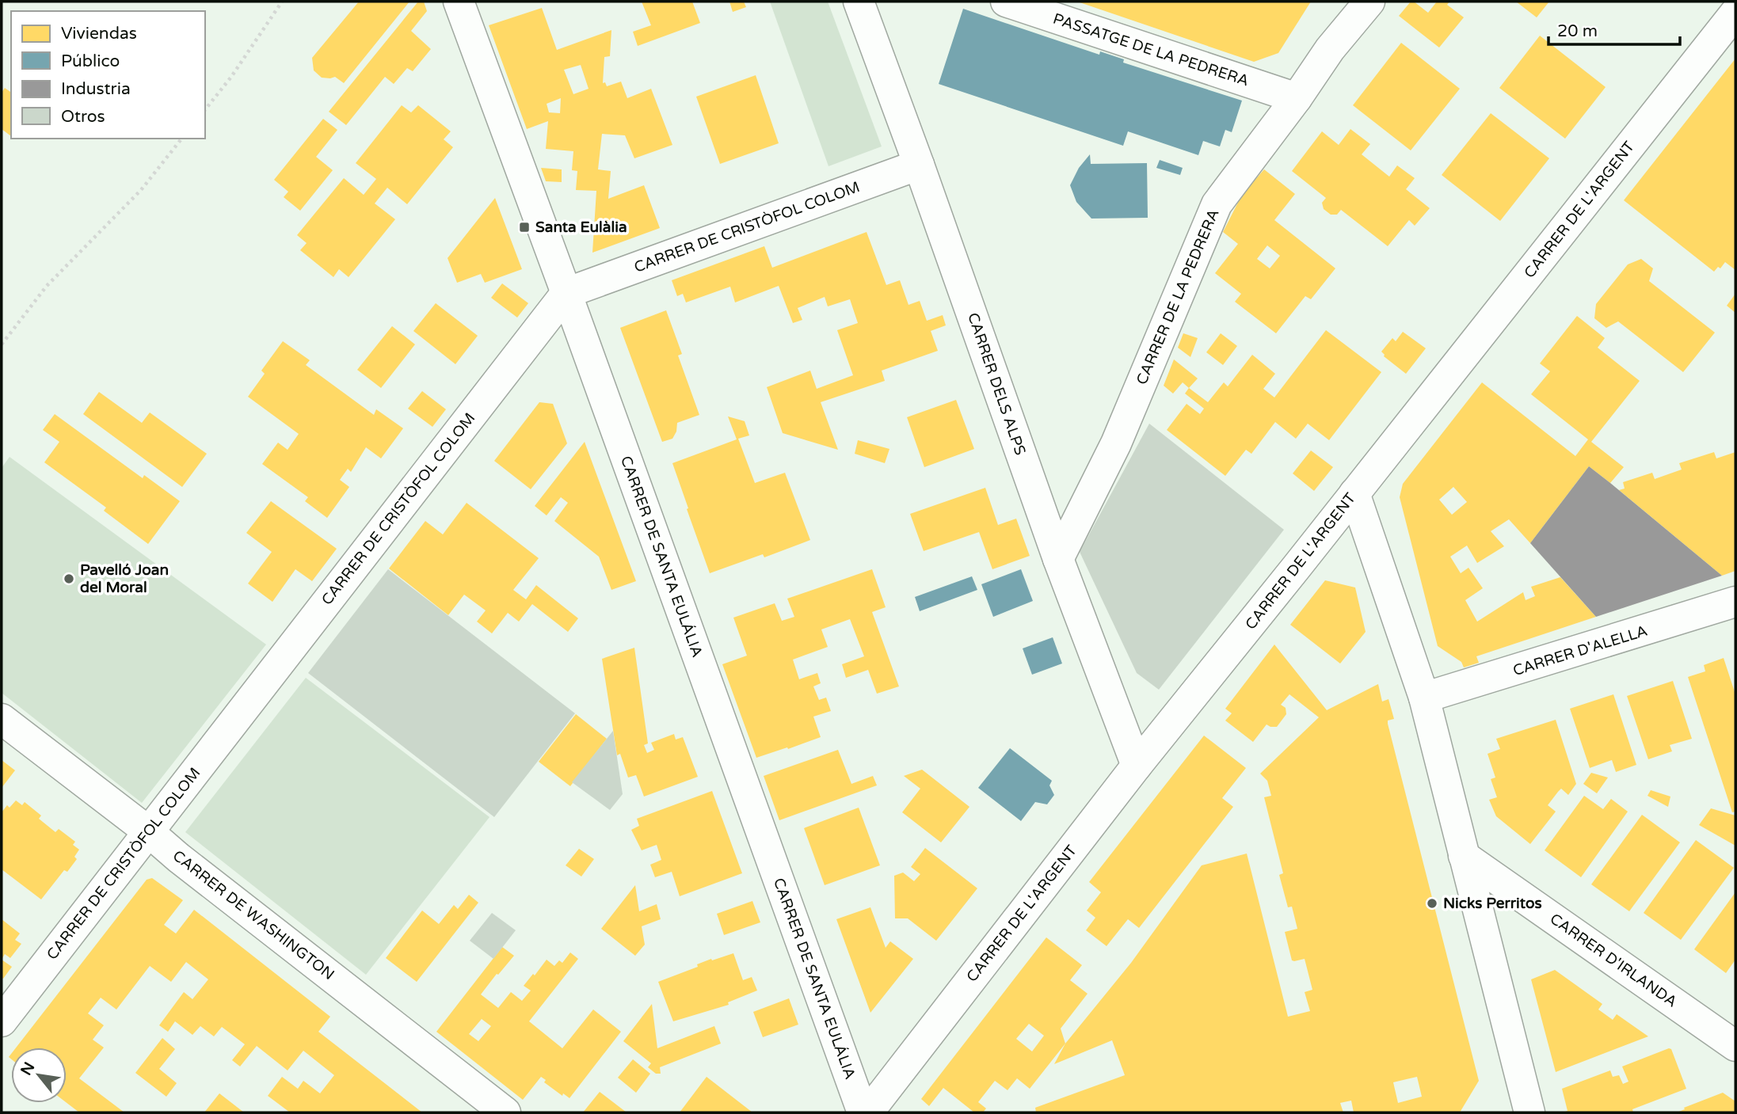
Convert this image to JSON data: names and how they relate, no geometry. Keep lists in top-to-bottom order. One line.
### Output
{"streets":{"street":["PASSATGE DE LA PEDRERA","CARRER DE L'ARGENT","CARRER DE CRISTÒFOL COLOM","CARRER DE LA PEDRERA","CARRER DELS ALPS","CARRER DE SANTA EULÁLIA","CARRER D'ALELLA","CARRER DE WASHINGTON","CARRER D'IRLANDA"]},"crossings":[["PASSATGE DE LA PEDRERA","CARRER DE LA PEDRERA"],["CARRER DE L'ARGENT","CARRER DELS ALPS"],["CARRER DE CRISTÒFOL COLOM","CARRER DELS ALPS"],["CARRER DE CRISTÒFOL COLOM","CARRER DE SANTA EULÁLIA"],["CARRER DE CRISTÒFOL COLOM","CARRER DE WASHINGTON"],["CARRER DE LA PEDRERA","CARRER DELS ALPS"]],"places":{"transit":["Santa Eulàlia"],"other":["Pavelló Joan del Moral","Nicks Perritos"]},"legend":["Viviendas","Público","Industria","Otros"],"scale_bar":"20 m","north":"top left"}
